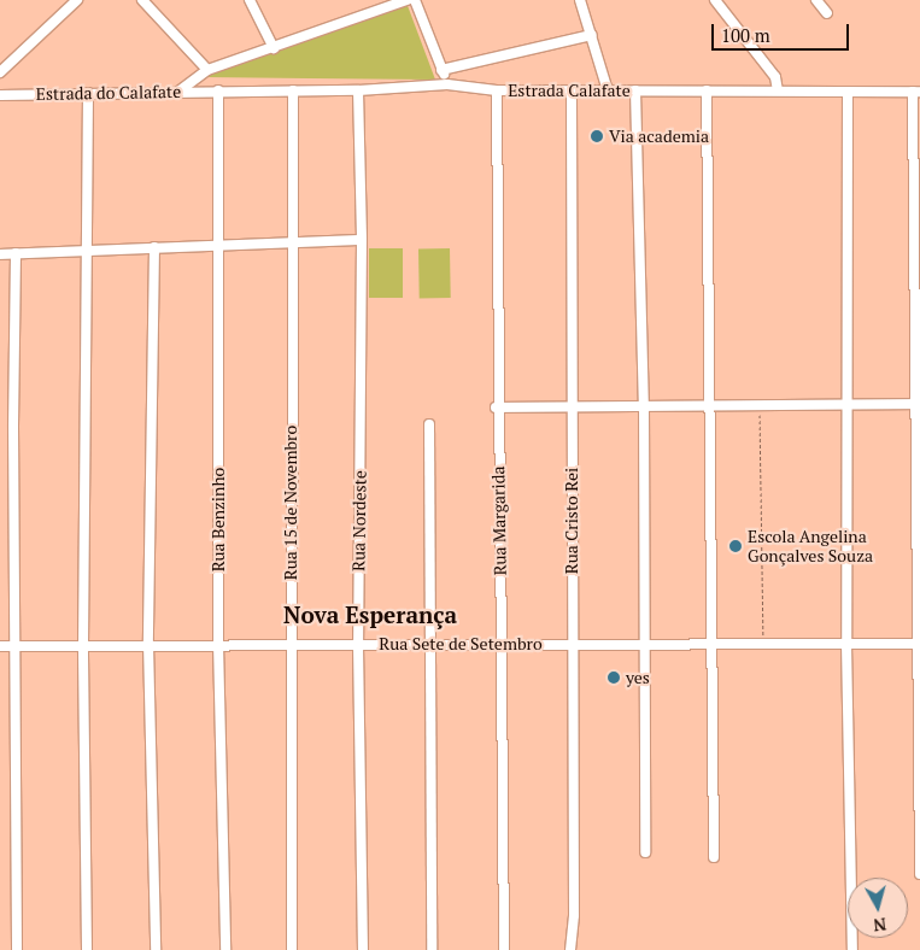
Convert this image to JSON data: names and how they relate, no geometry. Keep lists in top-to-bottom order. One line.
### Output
{"streets":{"street":["Estrada Calafate","Estrada do Calafate","Rua 15 de Novembro","Rua Benzinho","Rua Nordeste","Rua Margarida","Rua Cristo Rei","Rua Sete de Setembro"]},"crossings":[["Estrada Calafate","Estrada do Calafate"],["Estrada Calafate","Rua 15 de Novembro"],["Estrada Calafate","Rua Benzinho"],["Estrada Calafate","Rua Nordeste"],["Estrada Calafate","Rua Margarida"],["Estrada Calafate","Rua Cristo Rei"],["Estrada do Calafate","Rua Benzinho"],["Rua 15 de Novembro","Rua Sete de Setembro"],["Rua Benzinho","Rua Sete de Setembro"],["Rua Nordeste","Rua Sete de Setembro"],["Rua Margarida","Rua Sete de Setembro"],["Rua Cristo Rei","Rua Sete de Setembro"]],"districts":["Nova Esperança"],"places":["Via academia","Escola Angelina Gonçalves Souza","yes"],"scale_bar":"100 m","north":"bottom"}
